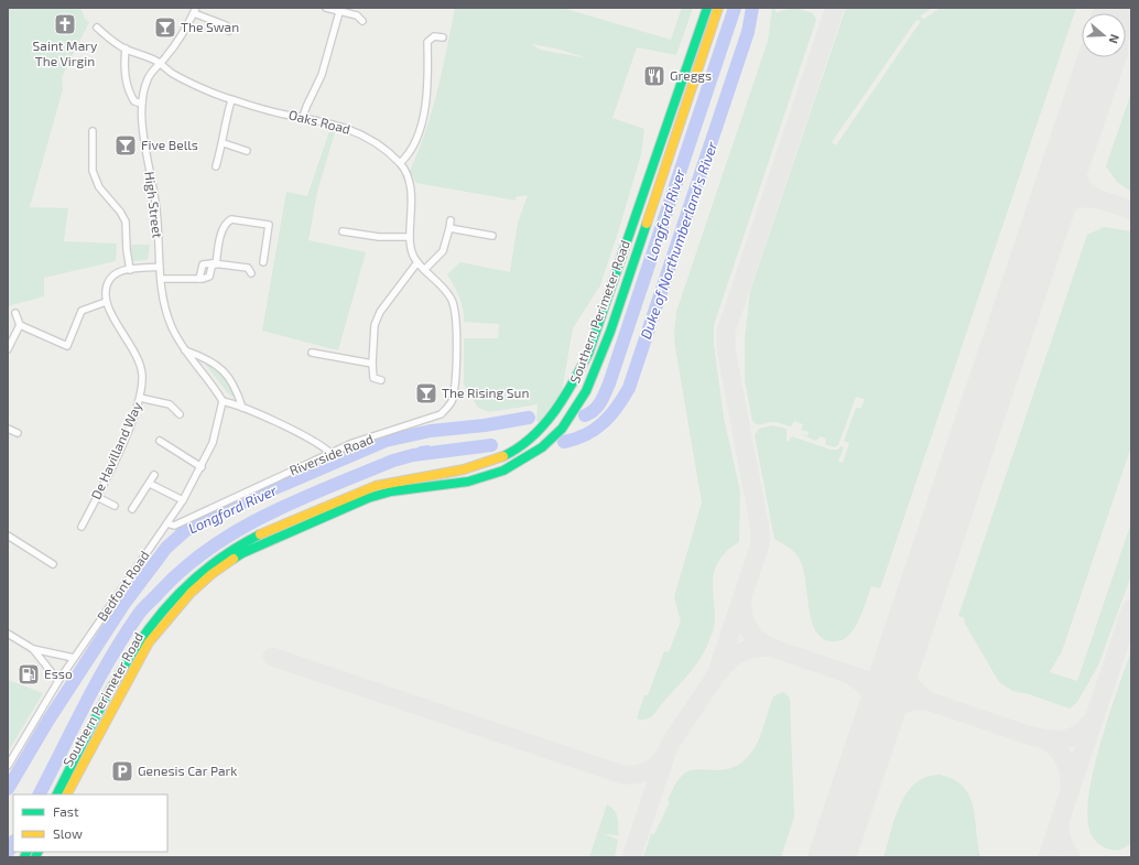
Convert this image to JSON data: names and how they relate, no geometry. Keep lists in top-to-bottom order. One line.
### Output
{"streets":{"street":["Oaks Road","High Street","Southern Perimeter Road","De Havilland Way","Riverside Road","Bedfont Road"]},"crossings":[["Oaks Road","High Street"],["Oaks Road","Riverside Road"],["High Street","Bedfont Road"],["Riverside Road","Bedfont Road"]],"water":["Longford River","Duke of Northumberland's River"],"places":{"church":["Saint Mary The Virgin"],"bar":["The Swan","Five Bells","The Rising Sun"],"restaurant":["Greggs"],"fuel station":["Esso"],"parking":["Genesis Car Park"]},"legend":["Fast","Slow"],"north":"right"}
